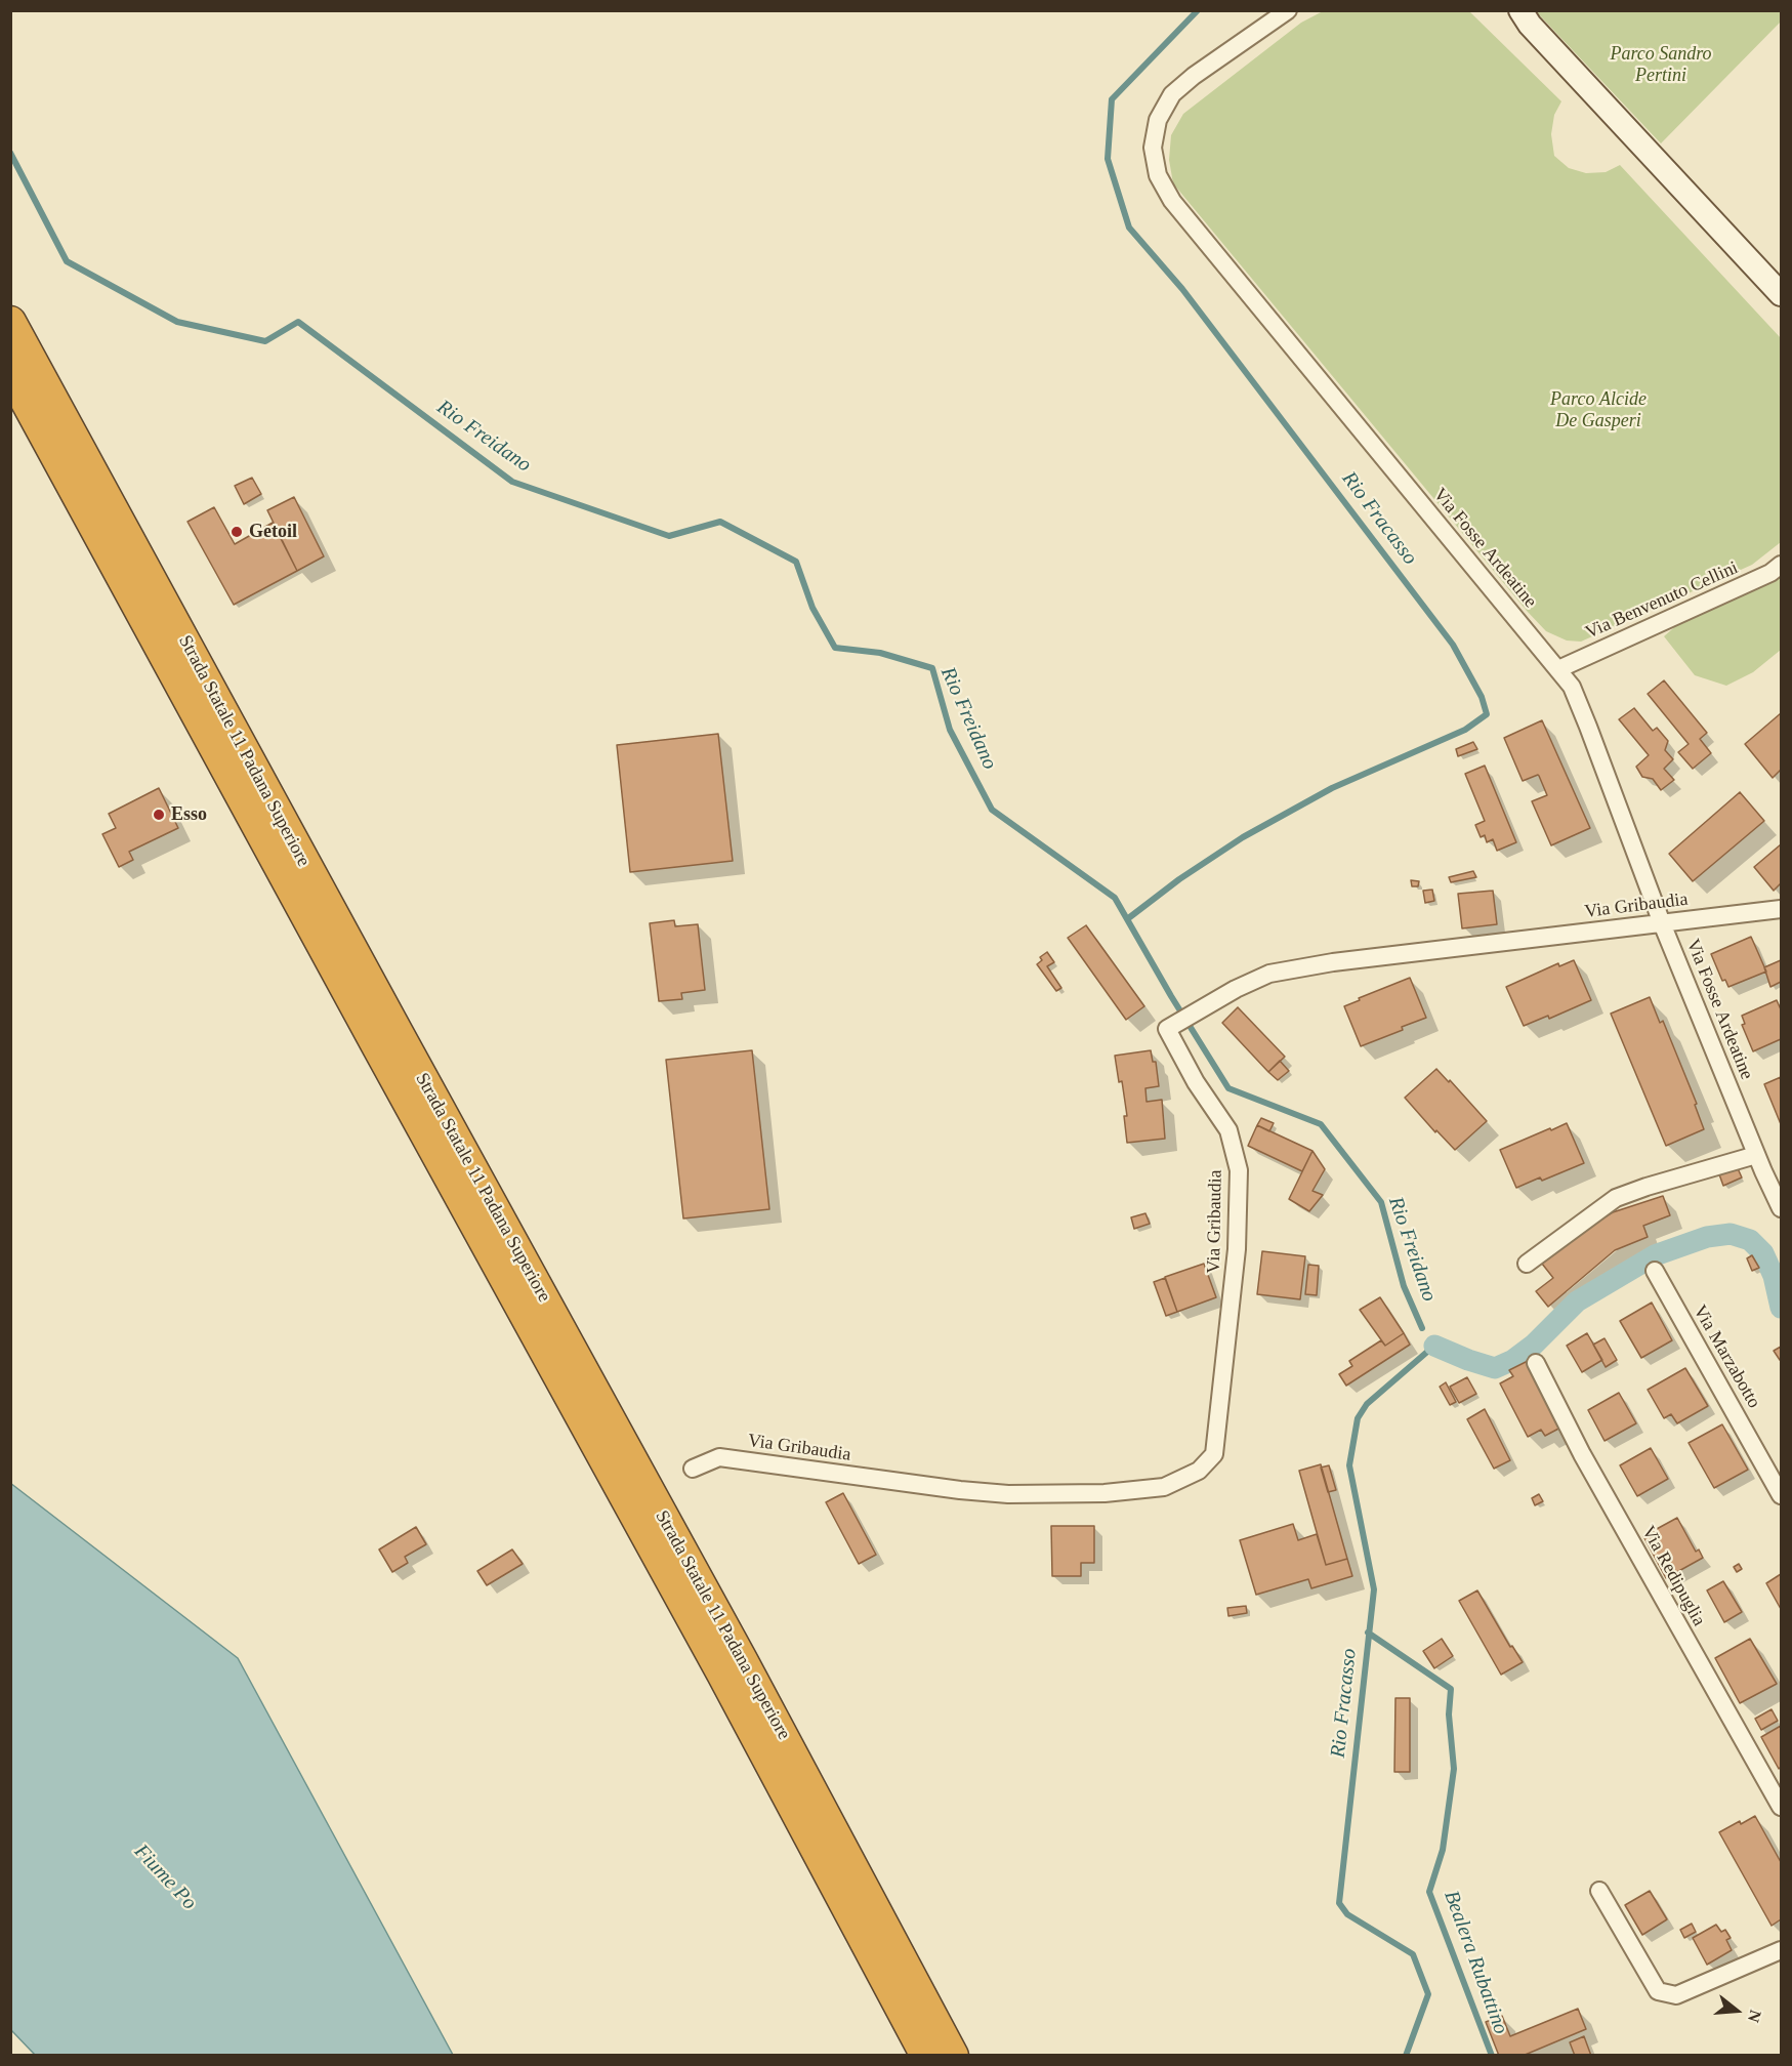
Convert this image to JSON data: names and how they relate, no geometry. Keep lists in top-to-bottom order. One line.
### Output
{"streets":{"highway":["Strada Statale 11 Padana Superiore"],"street":["Via Fosse Ardeatine","Via Benvenuto Cellini","Via Gribaudia","Via Marzabotto","Via Redipuglia"]},"crossings":[["Via Fosse Ardeatine","Via Benvenuto Cellini"],["Via Fosse Ardeatine","Via Gribaudia"]],"water":["Rio Freidano","Rio Fracasso","Fiume Po","Bealera Rubattino"],"parks":["Parco Sandro Pertini","Parco Alcide De Gasperi"],"places":["Getoil","Esso"],"north":"right"}
